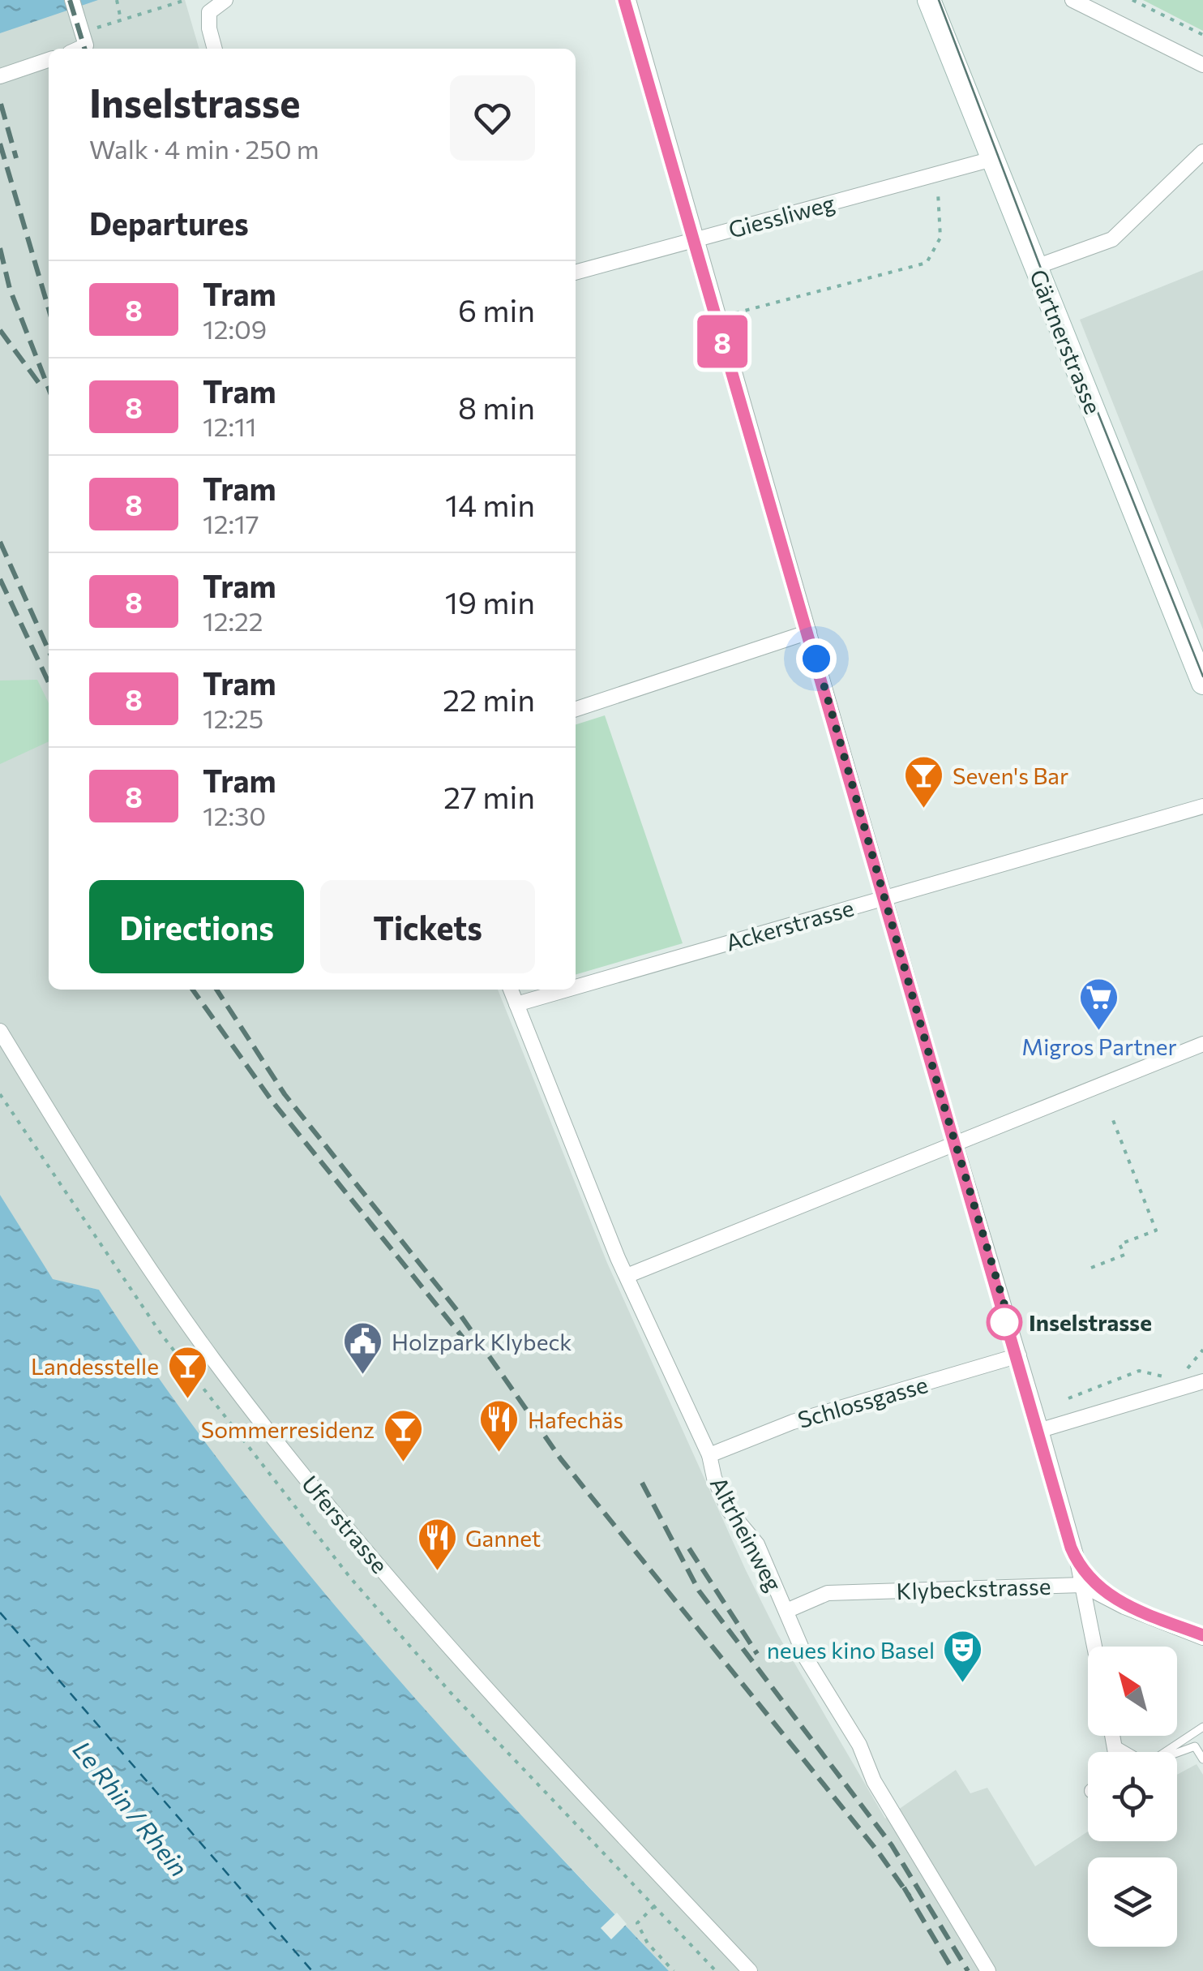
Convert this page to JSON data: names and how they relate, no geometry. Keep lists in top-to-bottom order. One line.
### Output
{"streets":{"street":["Giessliweg","Gärtnerstrasse","Ackerstrasse","Schlossgasse","Uferstrasse","Altrheinweg","Klybeckstrasse"]},"crossings":[["Giessliweg","Gärtnerstrasse"],["Ackerstrasse","Altrheinweg"],["Schlossgasse","Altrheinweg"],["Altrheinweg","Klybeckstrasse"]],"water":["Le Rhin / Rhein"],"places":{"bar":["Seven's Bar","Landesstelle","Sommerresidenz"],"supermarket":["Migros Partner"],"other":["Inselstrasse"],"public building":["Holzpark Klybeck"],"restaurant":["Hafechäs","Gannet"],"theatre":["neues kino Basel"]},"lines":["tram line 8"],"north":"top left","page":{"on_map":"8","heading":[["Inselstrasse","Walk · 4 min · 250 m"],"Departures"],"list":[{"mark":"8","name":"Tram","note":"12:09","value":"6 min"},{"mark":"8","name":"Tram","note":"12:11","value":"8 min"},{"mark":"8","name":"Tram","note":"12:17","value":"14 min"},{"mark":"8","name":"Tram","note":"12:22","value":"19 min"},{"mark":"8","name":"Tram","note":"12:25","value":"22 min"},{"mark":"8","name":"Tram","note":"12:30","value":"27 min"}],"buttons":["Directions","Tickets"]}}
